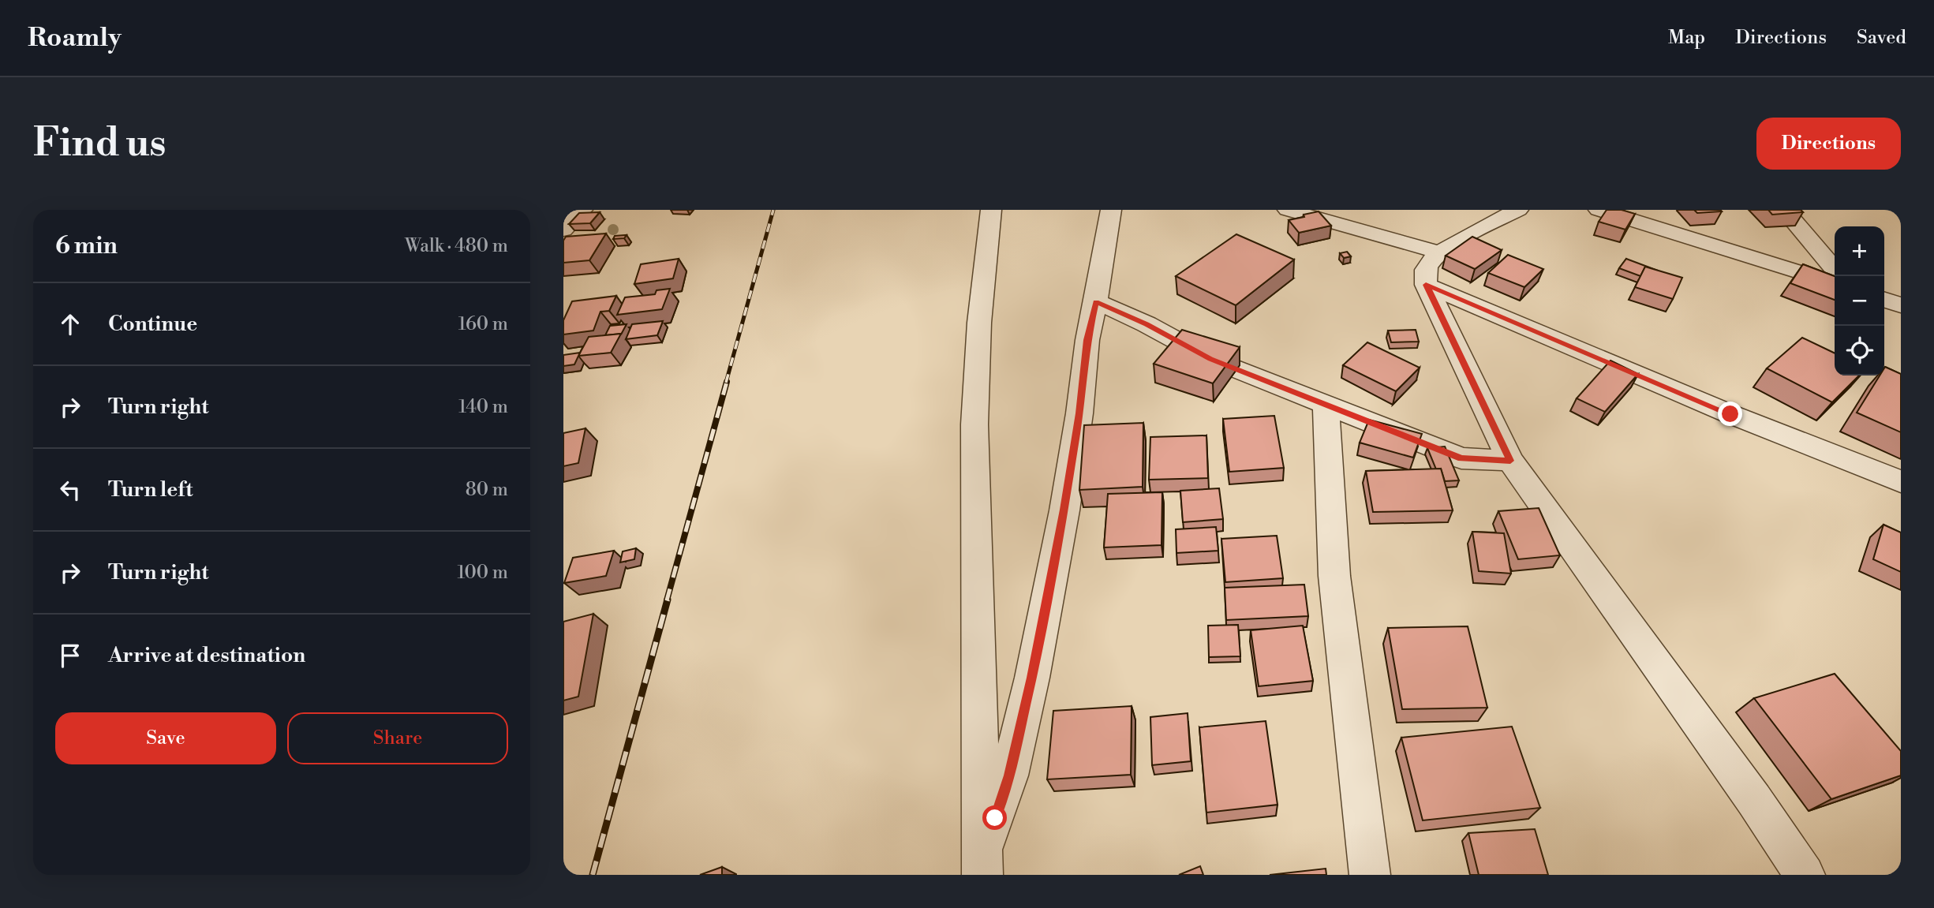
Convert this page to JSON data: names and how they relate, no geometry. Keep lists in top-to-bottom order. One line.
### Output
{"page":{"header":"Roamly","nav":["Map","Directions","Saved"],"buttons":["Directions",["Save","Share"]],"title":"Find us","heading":["6 min","Walk · 480 m"],"map_buttons":["+","−"],"list":[["Continue","160 m"],["Turn right","140 m"],["Turn left","80 m"],["Turn right","100 m"],"Arrive at destination"]}}
